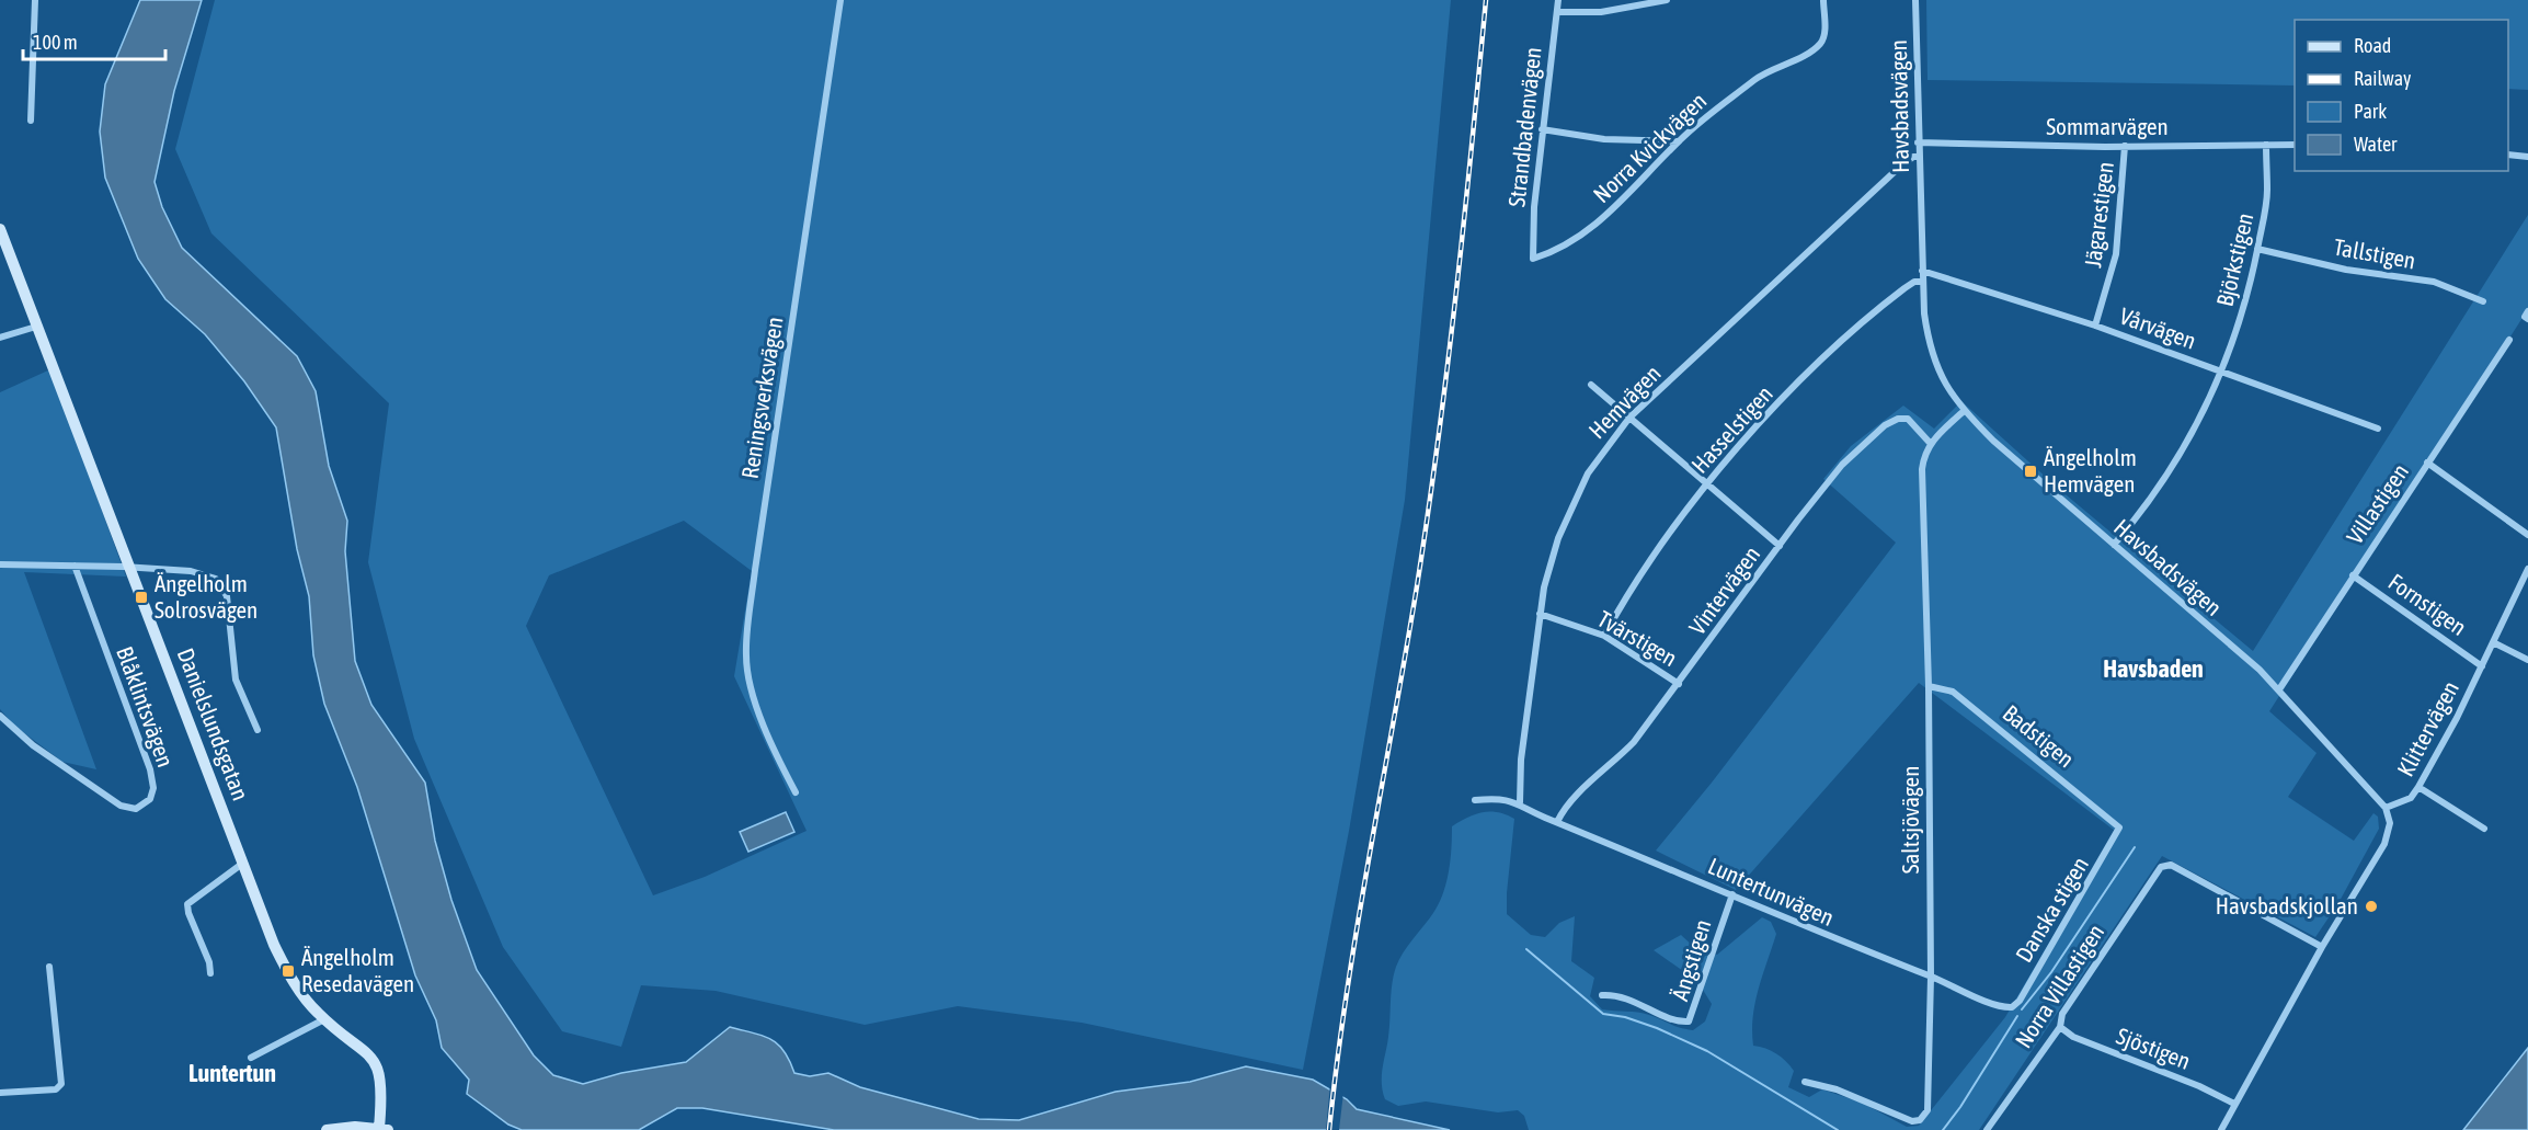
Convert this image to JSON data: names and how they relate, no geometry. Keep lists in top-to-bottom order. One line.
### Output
{"streets":{"street":["Havsbadsvägen","Strandbadenvägen","Sommarvägen","Norra Kvickvägen","Jägarestigen","Tallstigen","Björkstigen","Vårvägen","Reningsverksvägen","Hemvägen","Hasselstigen","Villastigen","Vintervägen","Fornstigen","Tvärstigen","Blåklintsvägen","Danielslundsgatan","Klittervägen","Badstigen","Saltsjövägen","Luntertunvägen","Danska stigen","Ängstigen","Norra Villastigen","Sjöstigen"]},"crossings":[["Havsbadsvägen","Sommarvägen"],["Havsbadsvägen","Björkstigen"],["Havsbadsvägen","Vårvägen"],["Havsbadsvägen","Hemvägen"],["Havsbadsvägen","Hasselstigen"],["Havsbadsvägen","Villastigen"],["Havsbadsvägen","Klittervägen"],["Havsbadsvägen","Saltsjövägen"],["Strandbadenvägen","Norra Kvickvägen"],["Sommarvägen","Jägarestigen"],["Sommarvägen","Björkstigen"],["Jägarestigen","Vårvägen"],["Tallstigen","Björkstigen"],["Björkstigen","Vårvägen"],["Hemvägen","Tvärstigen"],["Hemvägen","Luntertunvägen"],["Hasselstigen","Tvärstigen"],["Villastigen","Fornstigen"],["Vintervägen","Tvärstigen"],["Vintervägen","Saltsjövägen"],["Vintervägen","Luntertunvägen"],["Fornstigen","Klittervägen"],["Badstigen","Saltsjövägen"],["Badstigen","Danska stigen"],["Saltsjövägen","Luntertunvägen"],["Luntertunvägen","Danska stigen"],["Luntertunvägen","Ängstigen"],["Norra Villastigen","Sjöstigen"]],"districts":["Havsbaden","Luntertun"],"places":{"transit":["Ängelholm Hemvägen","Ängelholm Solrosvägen","Ängelholm Resedavägen"],"other":["Havsbadskjollan"]},"legend":["Road","Railway","Park","Water"],"scale_bar":"100 m"}
